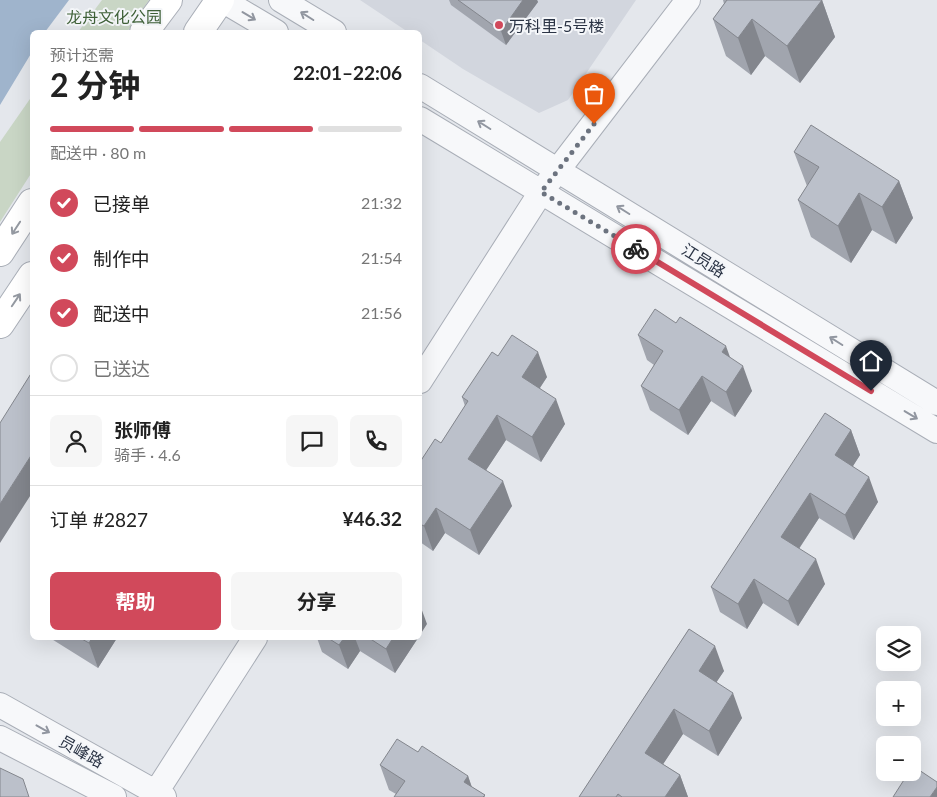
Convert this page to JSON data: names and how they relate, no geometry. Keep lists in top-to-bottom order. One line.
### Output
{"streets":{"street":["江员路","员峰路"]},"parks":["龙舟文化公园"],"places":["万科里-5号楼"],"page":{"heading":["2 分钟","预计还需","22:01–22:06"],"panel":["张师傅","骑手 · 4.6","订单 #2827","¥46.32"],"bar":"配送中 · 80 m","list":[["已接单","21:32"],["制作中","21:54"],["配送中","21:56"],"已送达"],"buttons":["帮助","分享"],"map_buttons":["+","−"]}}
